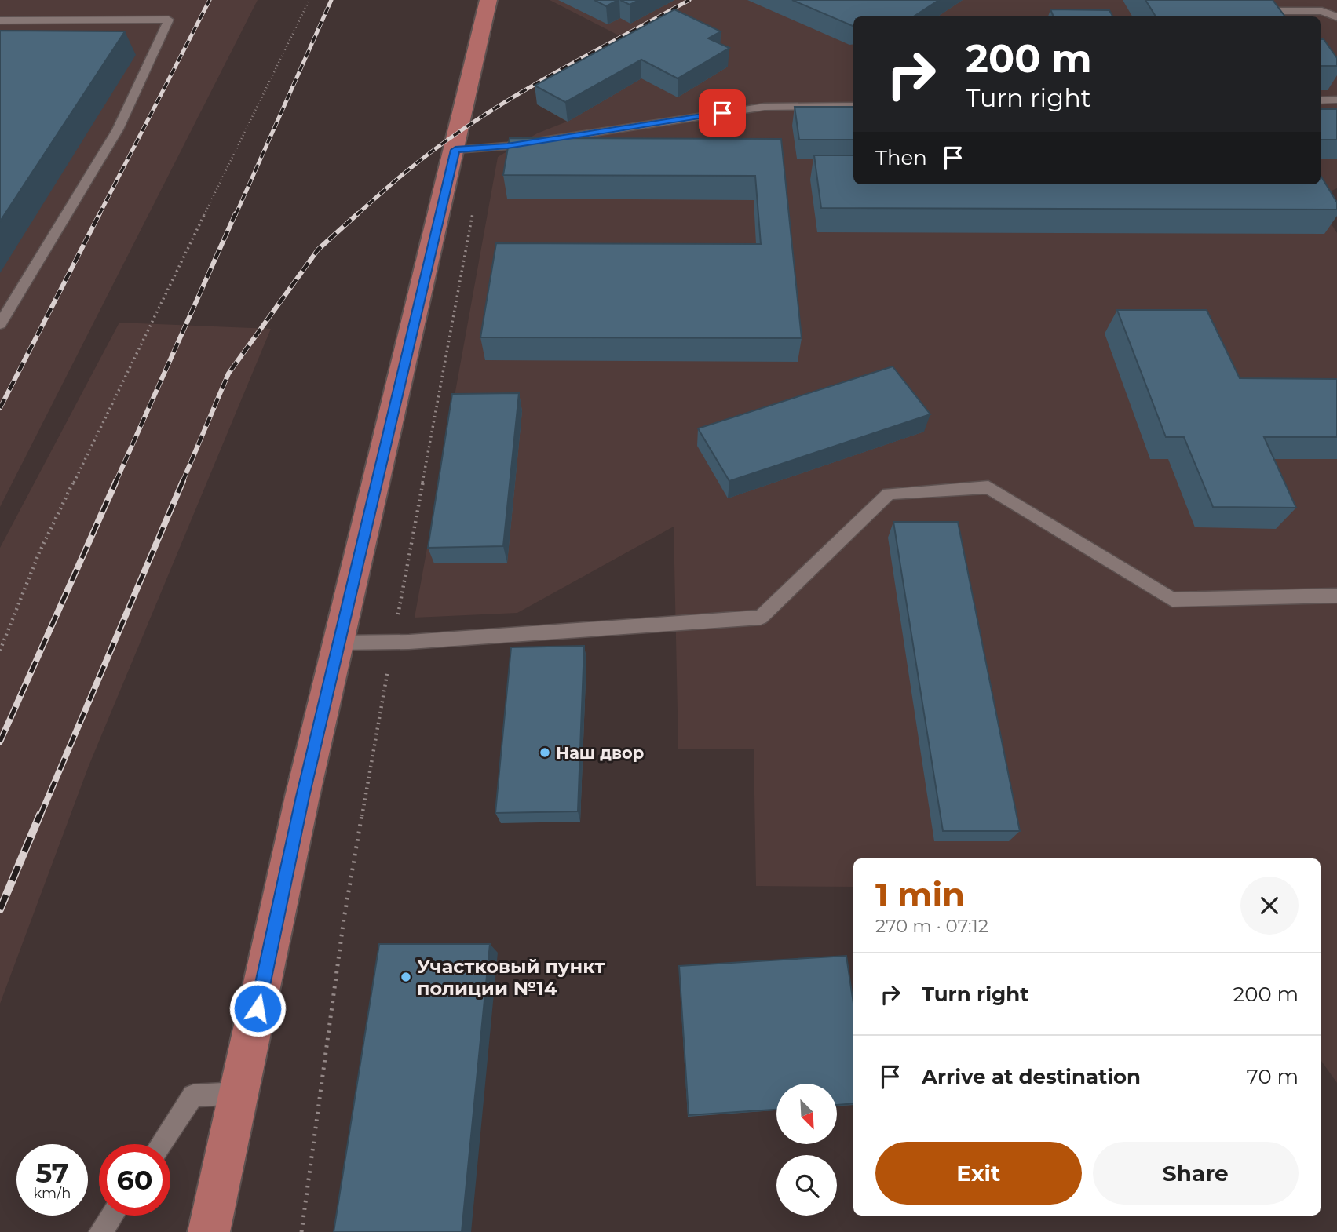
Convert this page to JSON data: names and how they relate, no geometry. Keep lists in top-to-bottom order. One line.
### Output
{"places":["Наш двор","Участковый пункт полиции №14"],"north":"bottom right","page":{"turn":["200 m","Turn right"],"then":"Then","heading":["1 min","270 m · 07:12"],"list":[{"name":"Turn right","value":"200 m"},{"name":"Arrive at destination","value":"70 m"}],"buttons":["Exit","Share"],"speed":"57 km/h","limit":"60"}}
